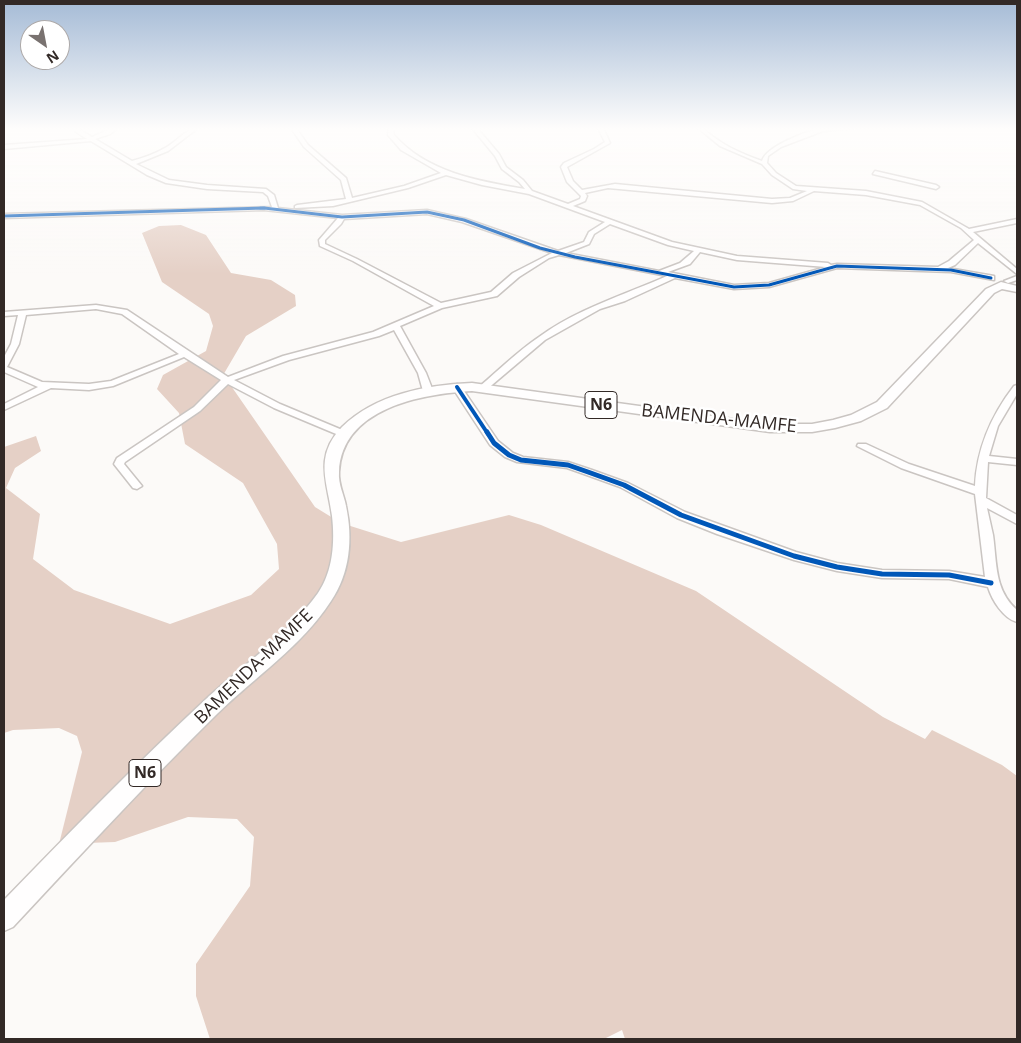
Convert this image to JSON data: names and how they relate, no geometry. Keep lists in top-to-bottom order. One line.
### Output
{"streets":{"highway":["N6","BAMENDA-MAMFE"]},"north":"bottom right"}
